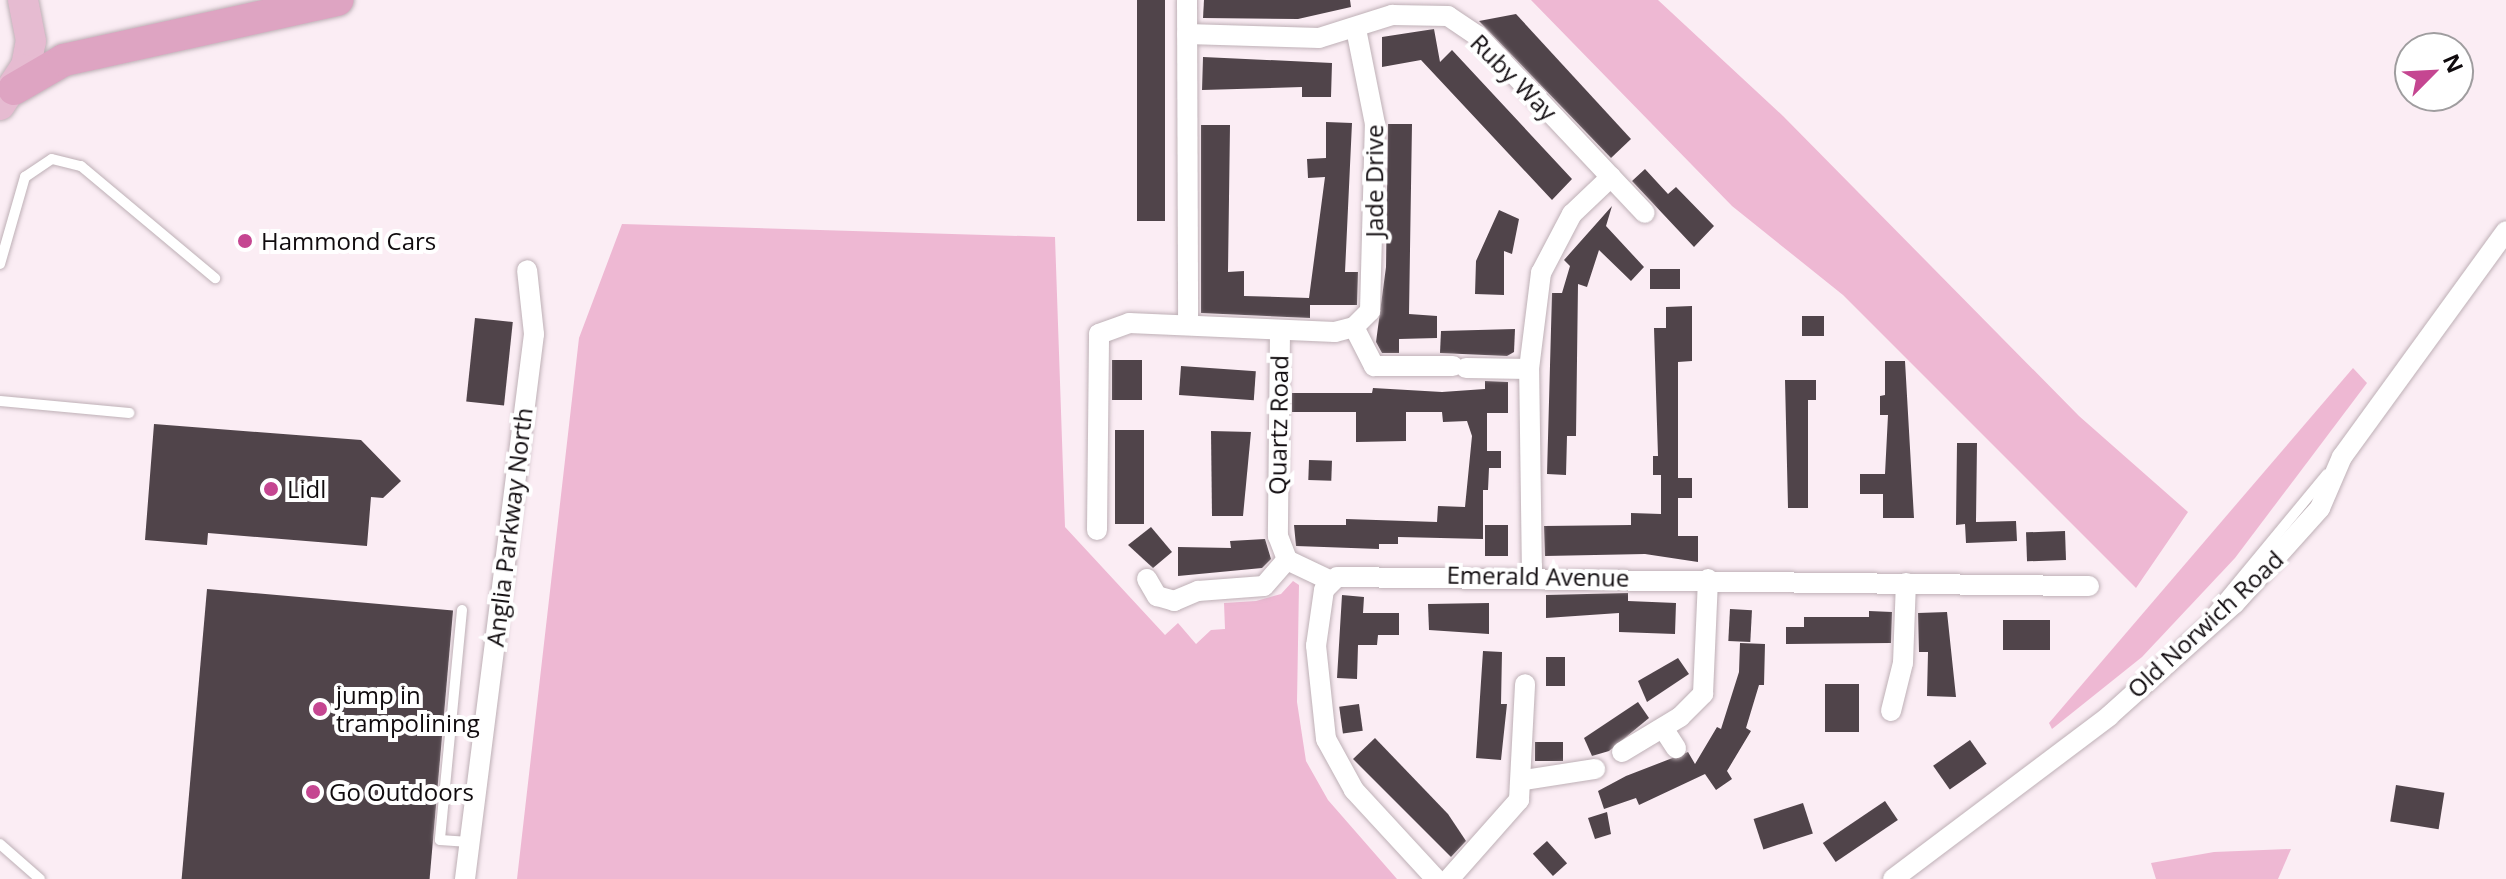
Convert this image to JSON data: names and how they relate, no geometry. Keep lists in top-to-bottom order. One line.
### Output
{"streets":{"street":["Ruby Way","Jade Drive","Quartz Road","Anglia Parkway North","Emerald Avenue","Old Norwich Road"]},"crossings":[["Ruby Way","Jade Drive"]],"places":["Hammond Cars","Lidl","jump in trampolining","Go Outdoors"],"north":"top right"}
